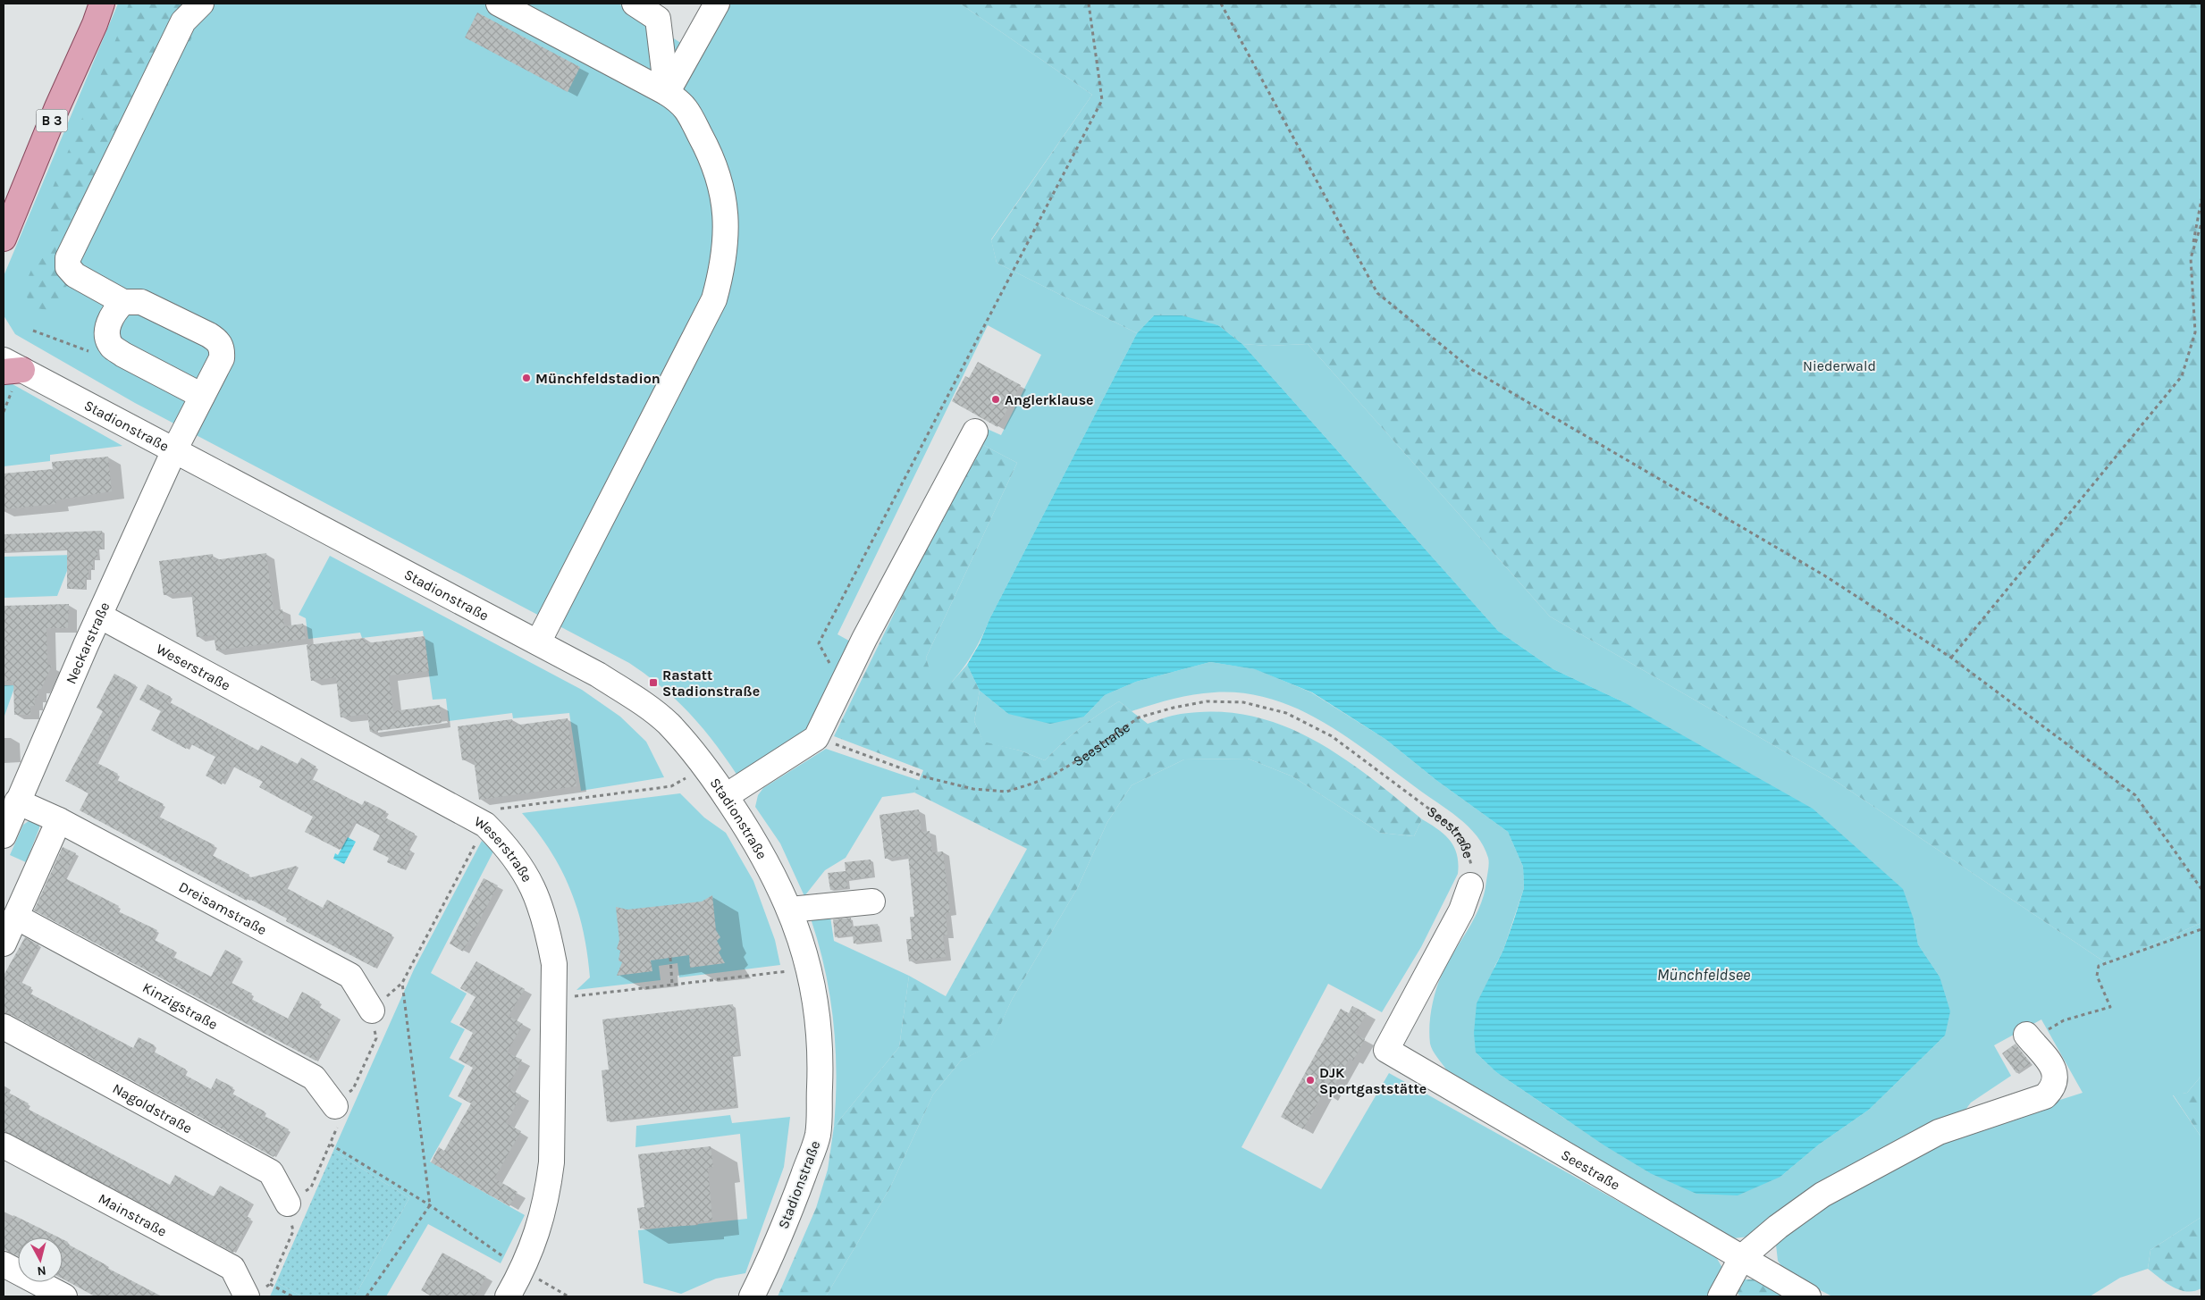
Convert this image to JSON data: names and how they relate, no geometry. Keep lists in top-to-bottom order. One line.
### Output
{"streets":{"main road":["B 3"],"street":["Stadionstraße","Neckarstraße","Weserstraße","Seestraße","Dreisamstraße","Kinzigstraße","Nagoldstraße","Mainstraße"]},"crossings":[["Stadionstraße","Neckarstraße"],["Neckarstraße","Weserstraße"],["Neckarstraße","Dreisamstraße"]],"water":["Münchfeldsee"],"parks":["Niederwald"],"places":{"other":["Münchfeldstadion","Anglerklause","DJK Sportgaststätte"],"transit":["Rastatt Stadionstraße"]},"north":"bottom"}
